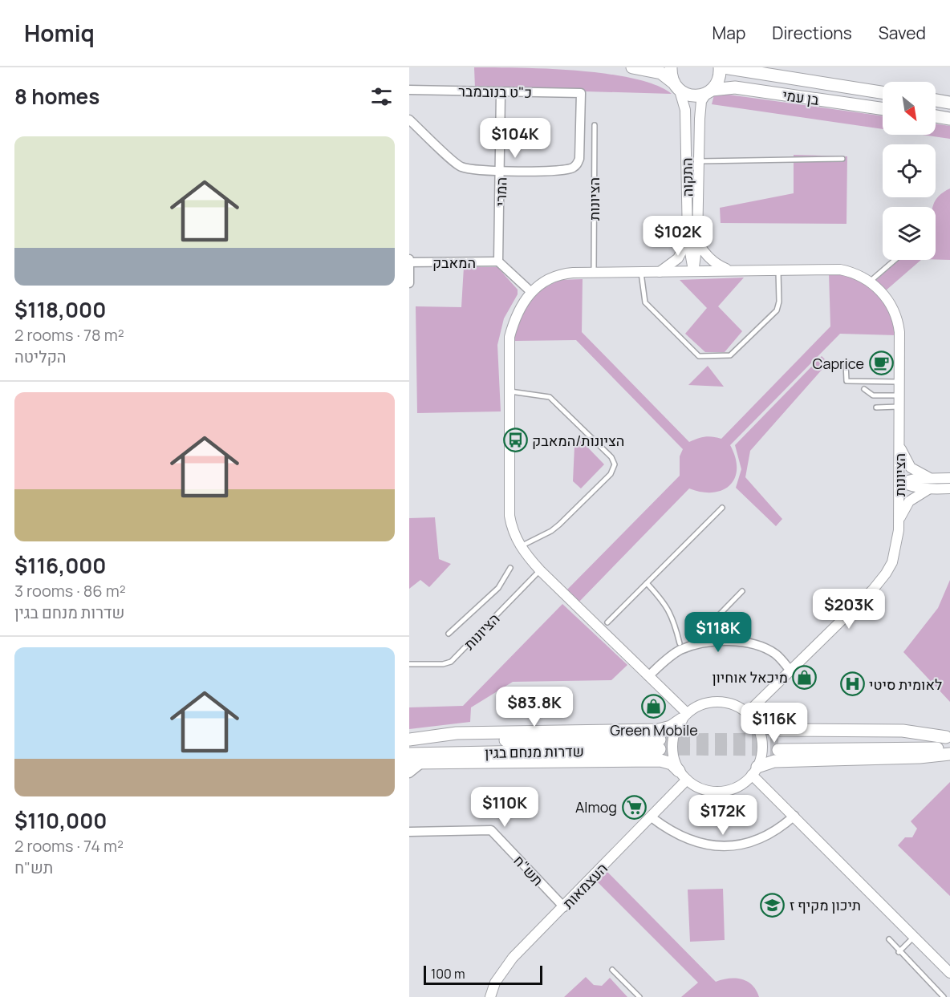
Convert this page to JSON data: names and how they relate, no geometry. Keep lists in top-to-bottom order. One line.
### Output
{"streets":{"main road":["בן עמי","שדרות מנחם בגין"],"street":["כ\"ט בנובמבר","התקוה","המרי","הציונות","המאבק","תש\"ח","העצמאות"]},"crossings":[["כ\"ט בנובמבר","המרי"],["בן עמי","התקוה"],["התקוה","הציונות"],["המרי","המאבק"],["הציונות","העצמאות"],["תש\"ח","העצמאות"]],"places":{"cafe":["Caprice"],"bus stop":["הציונות/המאבק"],"shop":["מיכאל אוחיון","Green Mobile"],"hospital":["לאומית סיטי"],"supermarket":["Almog"],"school or university":["תיכון מקיף ז"]},"scale_bar":"100 m","north":"bottom right","page":{"header":"Homiq","nav":["Map","Directions","Saved"],"heading":"8 homes","price":["$104K","$102K","$203K","$118K","$83.8K","$116K","$110K","$172K"],"list":[{"name":"$118,000","note":"2 rooms · 78 m² · הקליטה"},{"name":"$116,000","note":"3 rooms · 86 m² · שדרות מנחם בגין"},{"name":"$110,000","note":"2 rooms · 74 m² · תש\"ח"}],"scale":"100 m"}}
